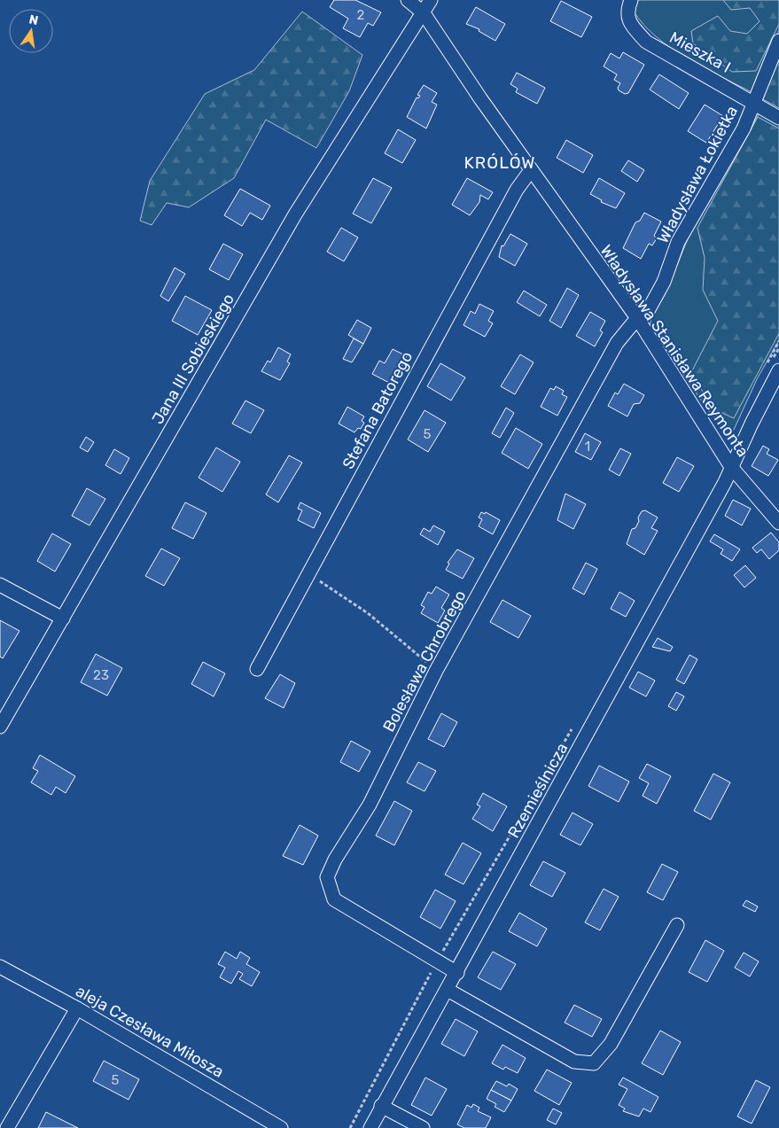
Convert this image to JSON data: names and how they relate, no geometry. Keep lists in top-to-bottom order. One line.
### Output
{"streets":{"street":["Mieszka I","Władysława Łokietka","Władysława Stanisława Reymonta","Jana III Sobieskiego","Stefana Batorego","Bolesława Chrobrego","Rzemieślnicza","aleja Czesława Miłosza"]},"crossings":[["Mieszka I","Władysława Łokietka"],["Władysława Łokietka","Władysława Stanisława Reymonta"],["Władysława Łokietka","Bolesława Chrobrego"],["Władysława Stanisława Reymonta","Jana III Sobieskiego"],["Władysława Stanisława Reymonta","Stefana Batorego"],["Władysława Stanisława Reymonta","Bolesława Chrobrego"],["Władysława Stanisława Reymonta","Rzemieślnicza"],["Bolesława Chrobrego","Rzemieślnicza"]],"districts":["KRÓLÓW"],"house_numbers":["2","5","1","23","5"],"north":"top"}
